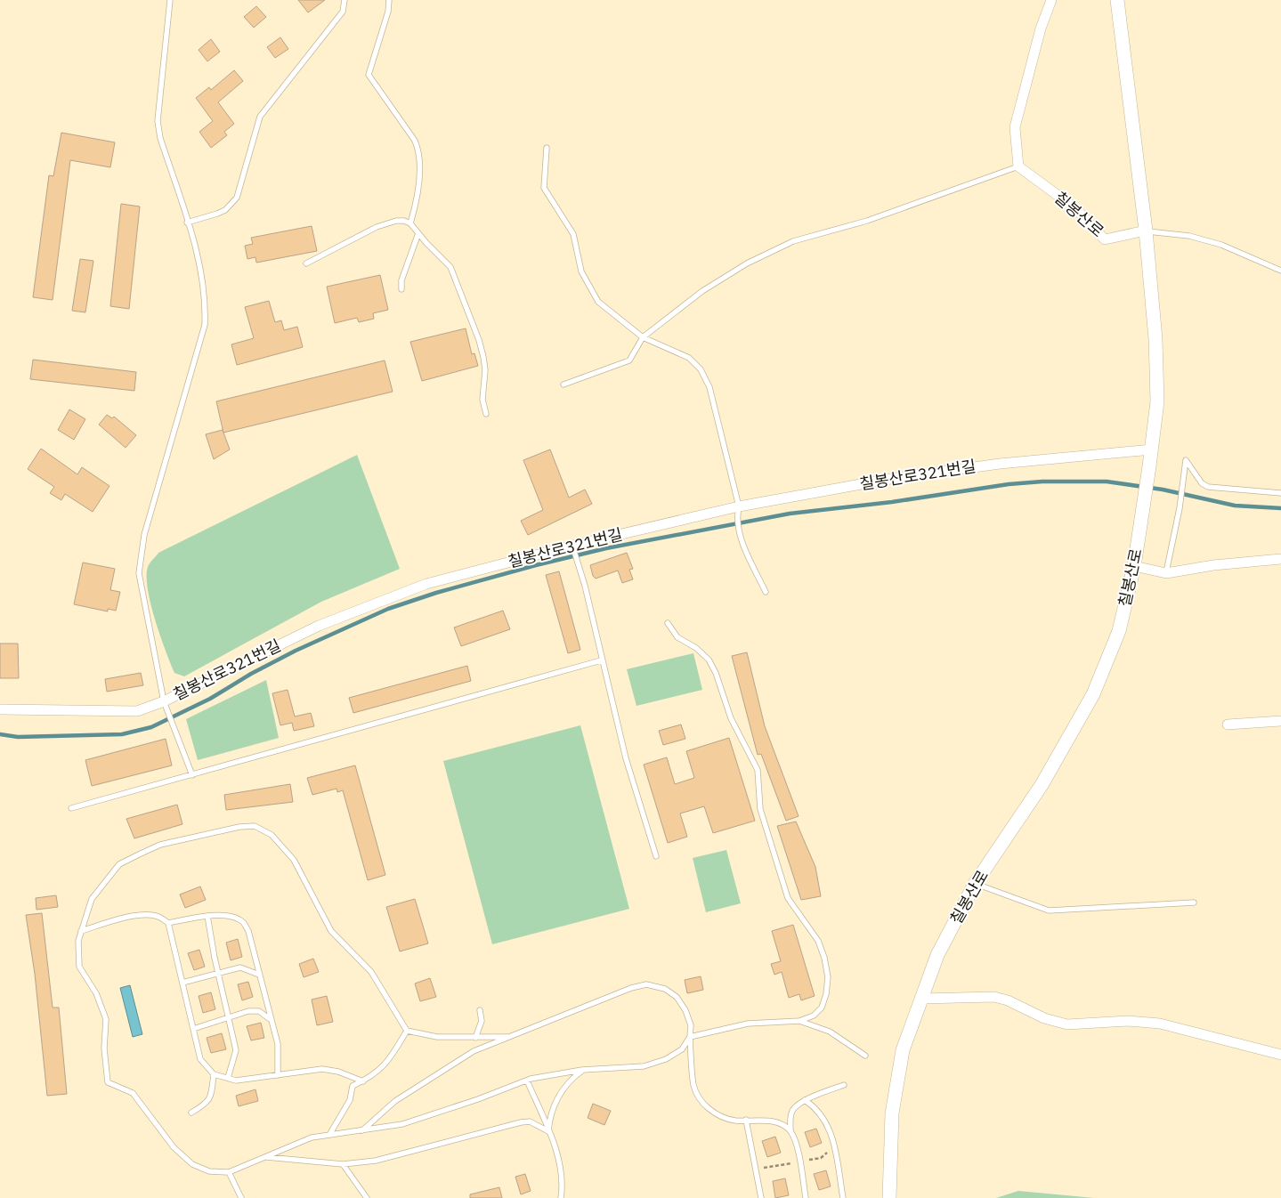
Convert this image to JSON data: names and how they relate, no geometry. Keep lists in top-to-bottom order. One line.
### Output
{"streets":{"street":["칠봉산로","칠봉산로321번길"]},"crossings":[["칠봉산로","칠봉산로321번길"]]}
